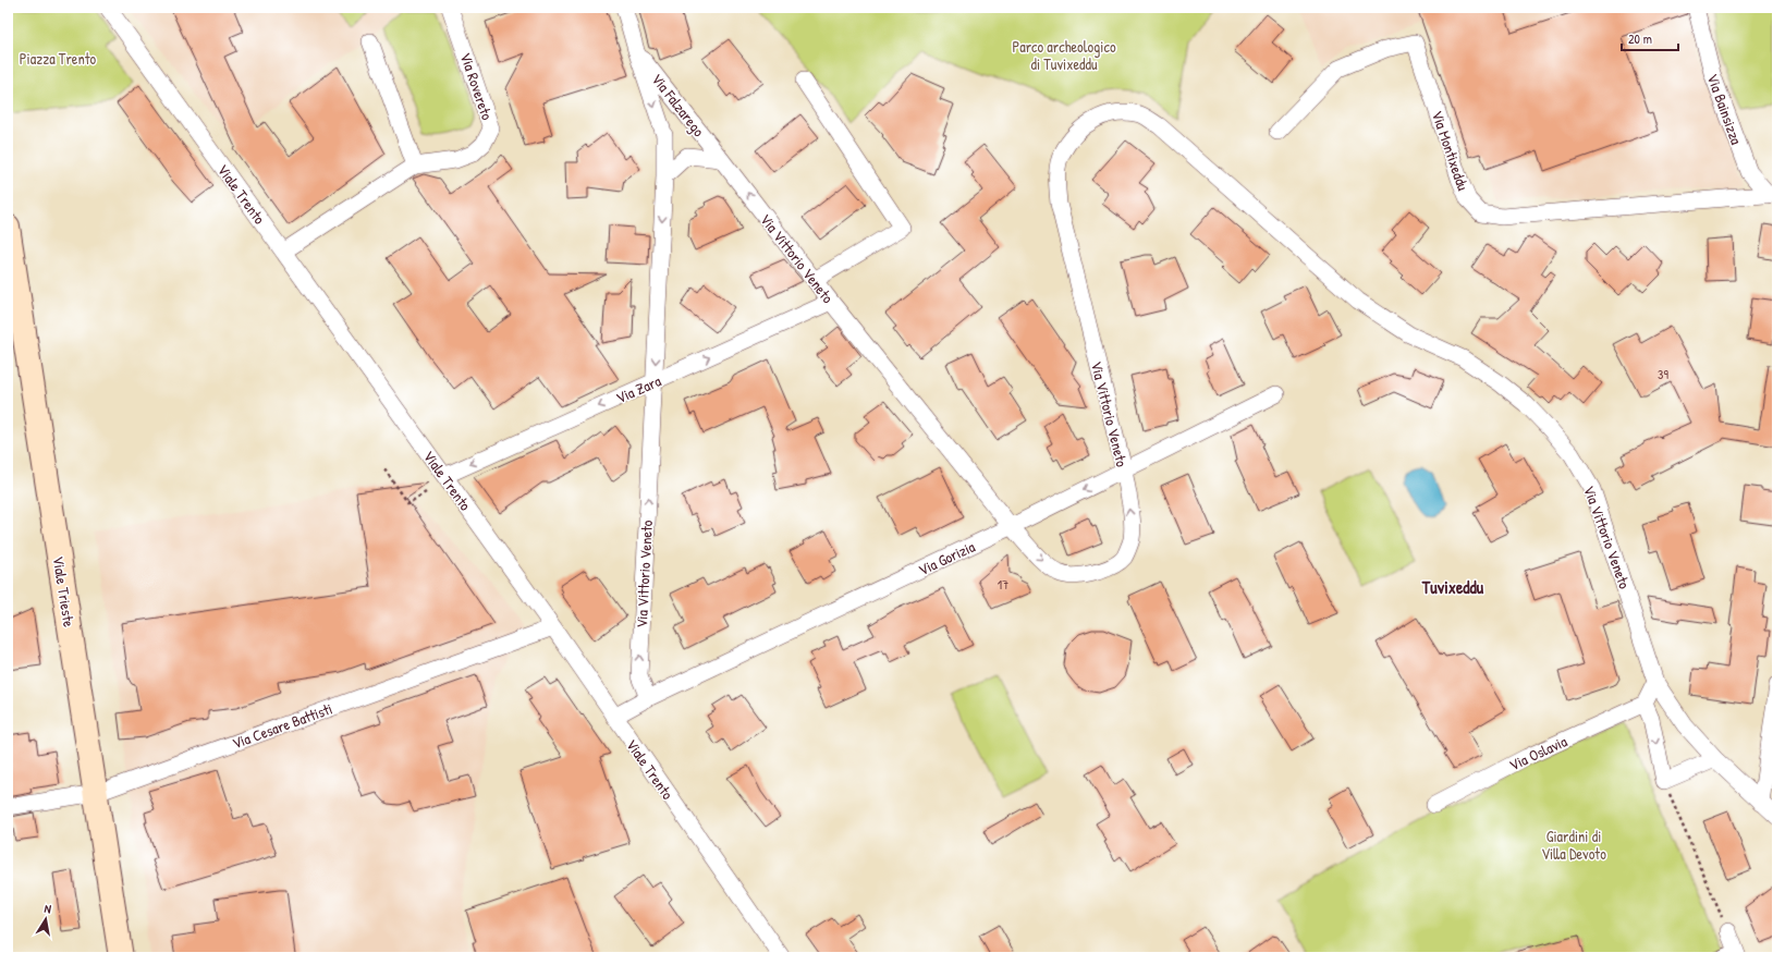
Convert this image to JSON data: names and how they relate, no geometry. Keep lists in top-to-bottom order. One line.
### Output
{"streets":{"main road":["Viale Trieste"],"street":["Via Rovereto","Via Falzarego","Via Bainsizza","Via Montixeddu","Viale Trento","Via Vittorio Veneto","Via Zara","Via Gorizia","Via Cesare Battisti","Via Oslavia"]},"crossings":[["Via Rovereto","Viale Trento"],["Via Falzarego","Via Vittorio Veneto"],["Via Bainsizza","Via Montixeddu"],["Viale Trento","Via Zara"],["Viale Trento","Via Gorizia"],["Viale Trento","Via Cesare Battisti"],["Via Vittorio Veneto","Via Zara"],["Via Vittorio Veneto","Via Gorizia"],["Viale Trieste","Via Cesare Battisti"]],"districts":["Tuvixeddu"],"parks":["Parco archeologico di Tuvixeddu","Piazza Trento","Giardini di Villa Devoto"],"house_numbers":["39","17"],"scale_bar":"20 m","north":"top"}
